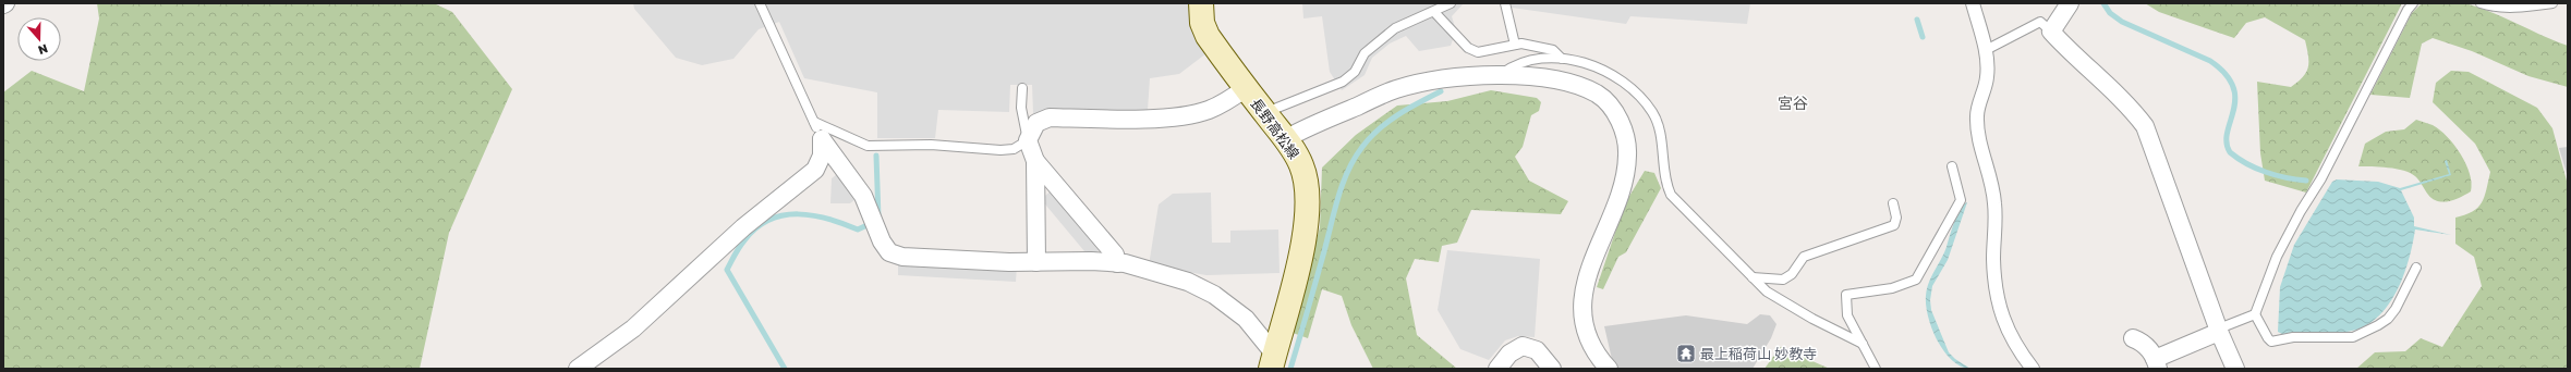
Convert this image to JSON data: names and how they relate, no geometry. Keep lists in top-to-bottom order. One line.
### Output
{"streets":{"main road":["長野高松線"]},"districts":["宮谷"],"places":{"temple":["最上稲荷山 妙教寺"]},"north":"bottom"}
